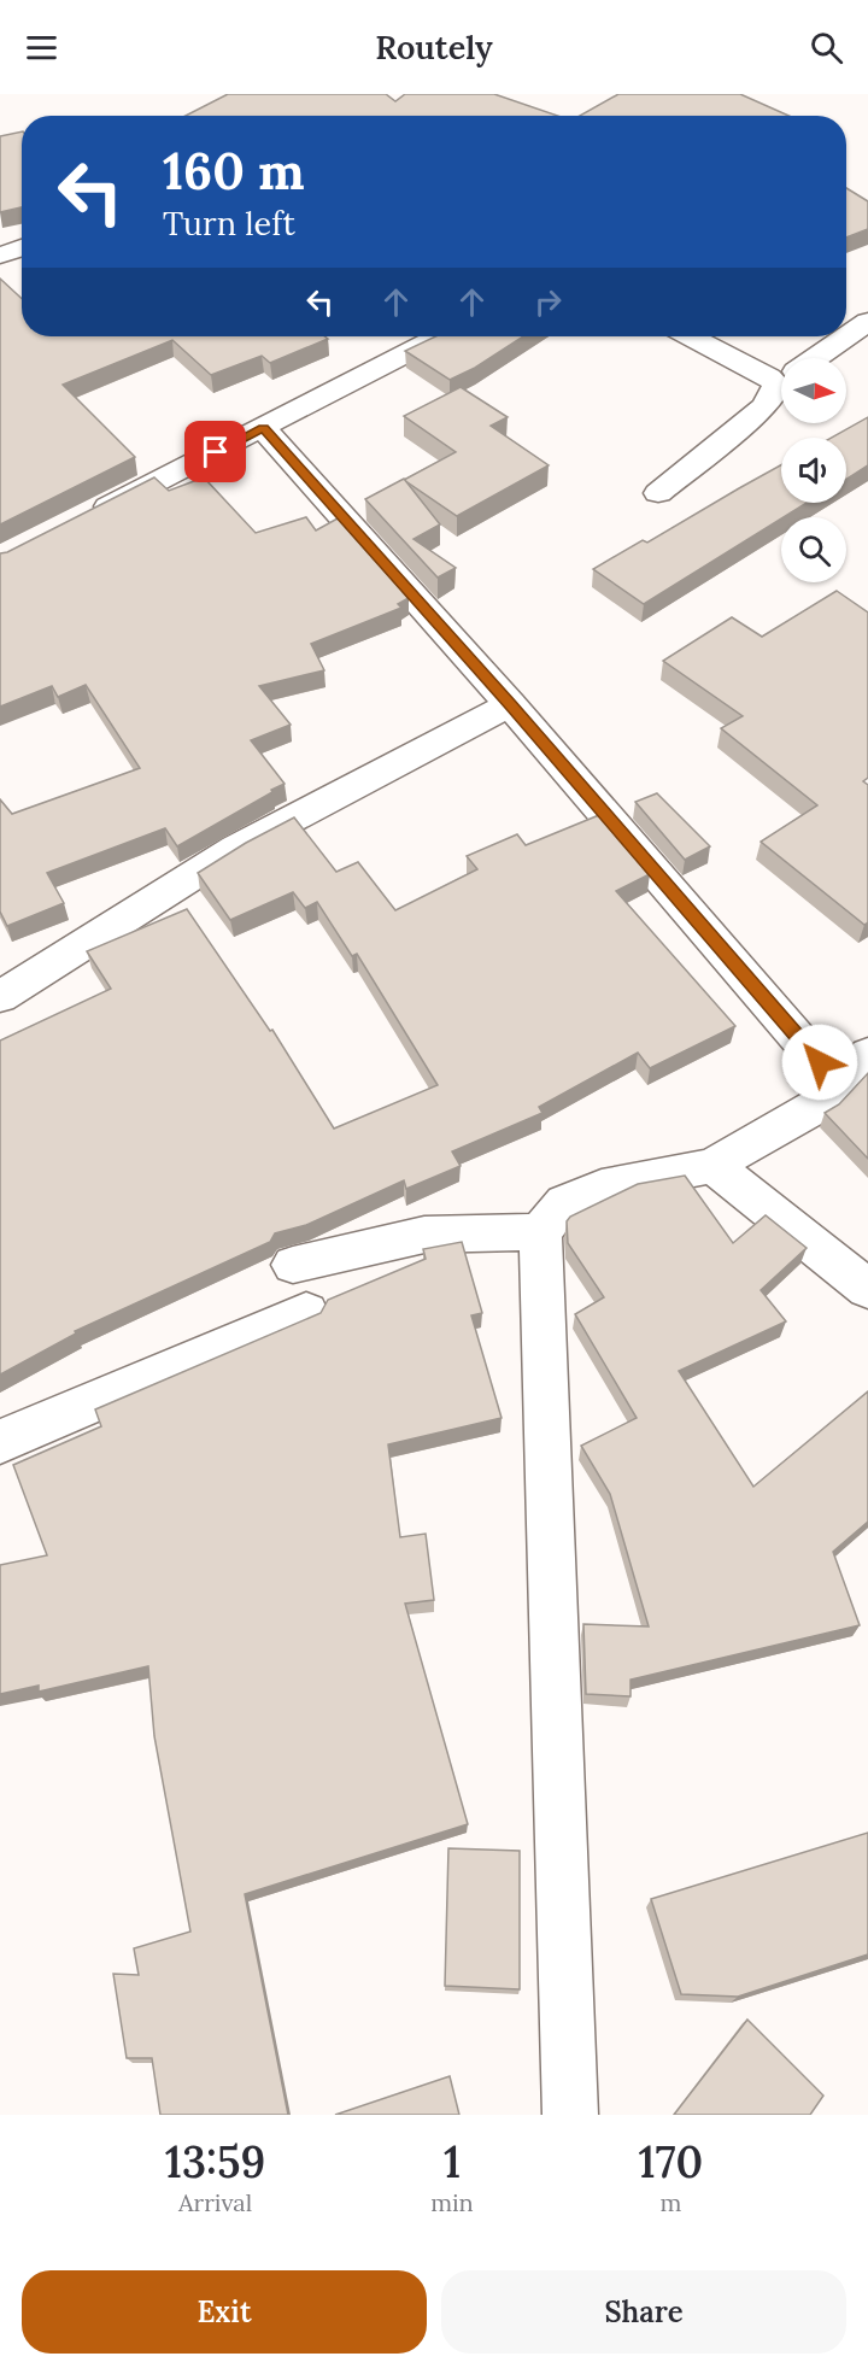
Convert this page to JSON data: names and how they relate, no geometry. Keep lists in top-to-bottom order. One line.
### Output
{"north":"right","page":{"header":"Routely","turn":["160 m","Turn left"],"eta":["13:59","Arrival","1","min","170","m"],"buttons":["Exit","Share"]}}
